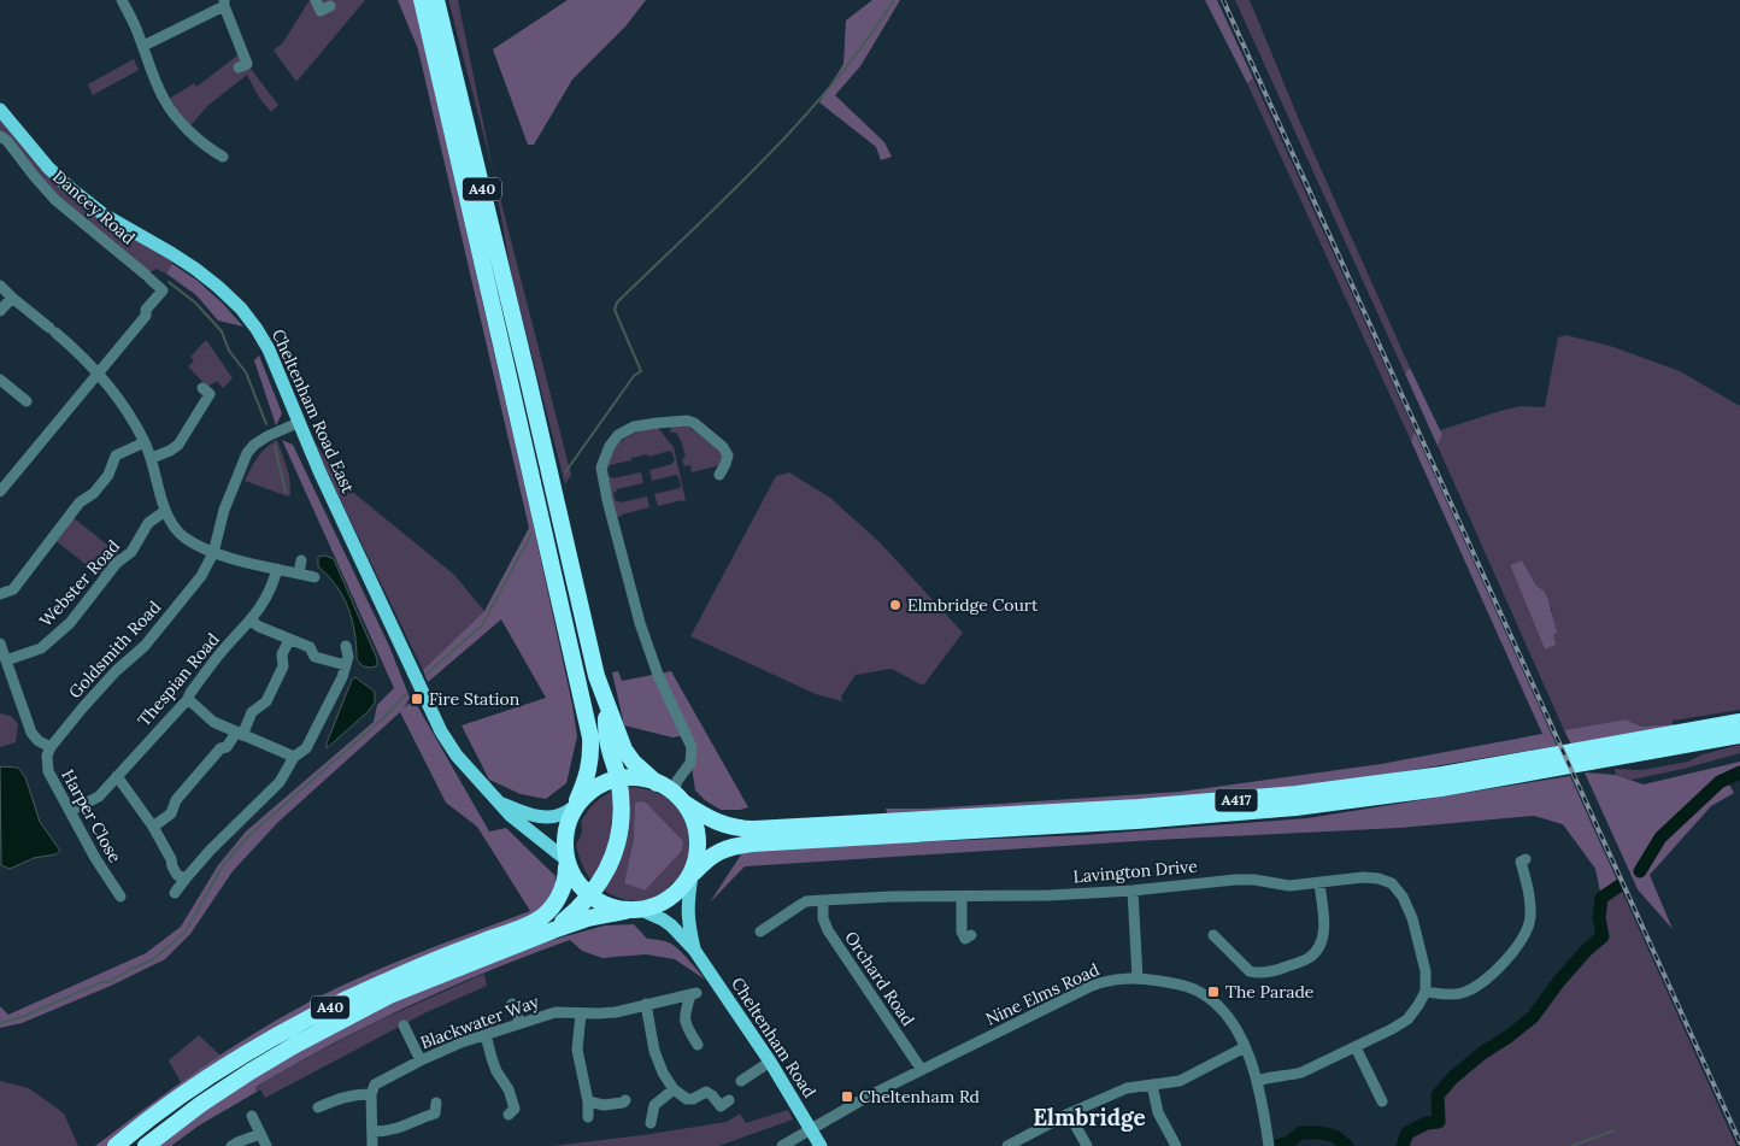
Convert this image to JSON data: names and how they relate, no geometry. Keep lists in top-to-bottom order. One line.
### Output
{"streets":{"highway":["A40","A417"],"main road":["Cheltenham Road East","Cheltenham Road"],"street":["Dancey Road","Webster Road","Goldsmith Road","Thespian Road","Harper Close","Lavington Drive","Orchard Road","Nine Elms Road","Blackwater Way"]},"crossings":[["A40","Cheltenham Road East"],["A40","A417"],["A40","Cheltenham Road"],["Cheltenham Road East","Goldsmith Road"],["Goldsmith Road","Harper Close"],["Thespian Road","Harper Close"],["A417","Cheltenham Road"],["Lavington Drive","Orchard Road"],["Orchard Road","Nine Elms Road"],["Nine Elms Road","Cheltenham Road"]],"districts":["Elmbridge"],"places":{"other":["Elmbridge Court"],"transit":["Fire Station","The Parade","Cheltenham Rd"]}}
